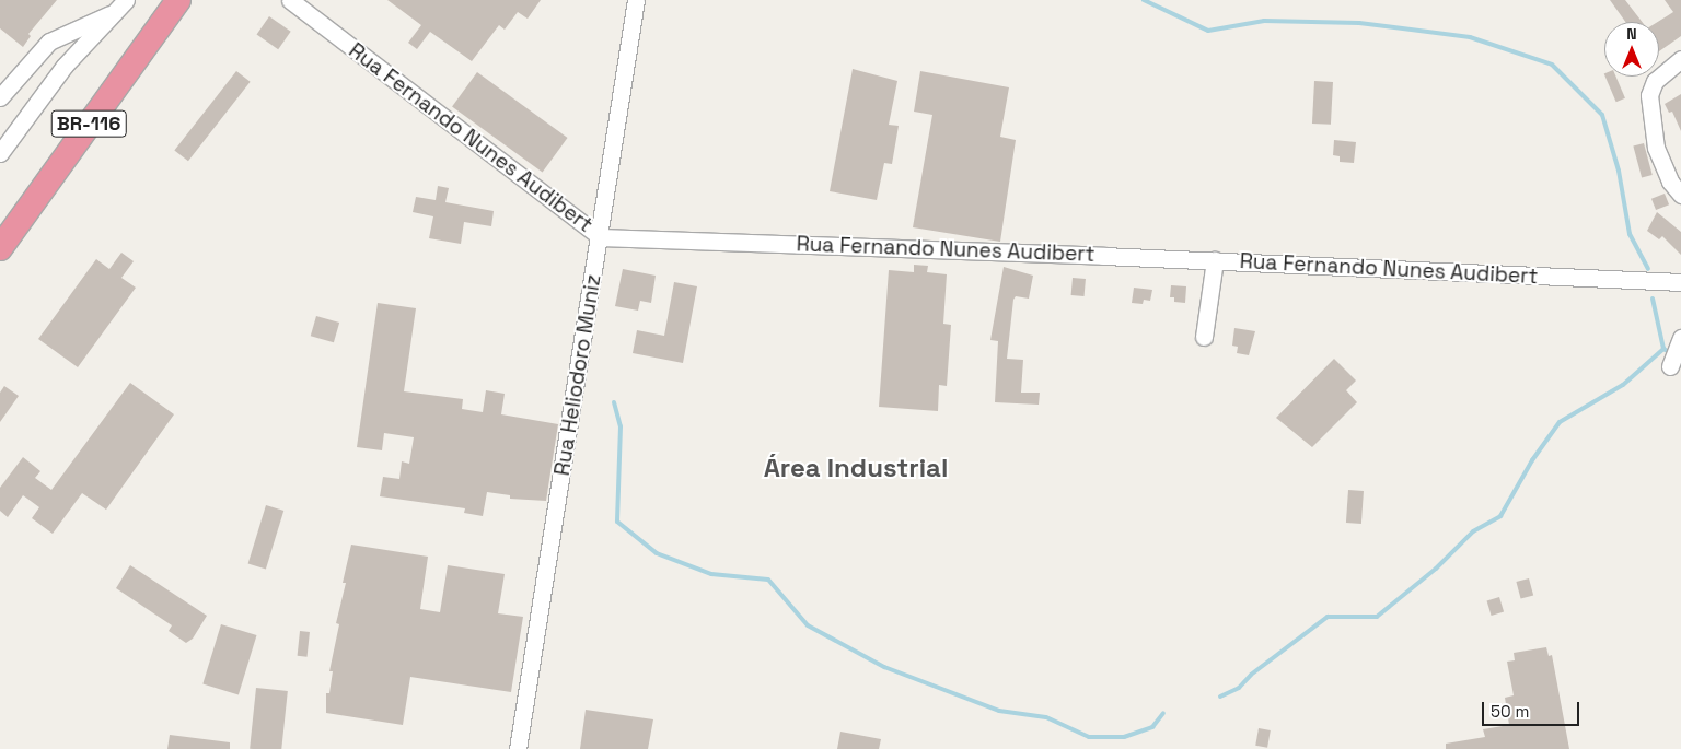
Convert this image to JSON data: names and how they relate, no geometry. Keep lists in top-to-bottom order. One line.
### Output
{"streets":{"highway":["BR-116"],"street":["Rua Fernando Nunes Audibert","Rua Heliodoro Muniz"]},"crossings":[["Rua Fernando Nunes Audibert","Rua Heliodoro Muniz"]],"districts":["Área Industrial"],"scale_bar":"50 m","north":"top"}
